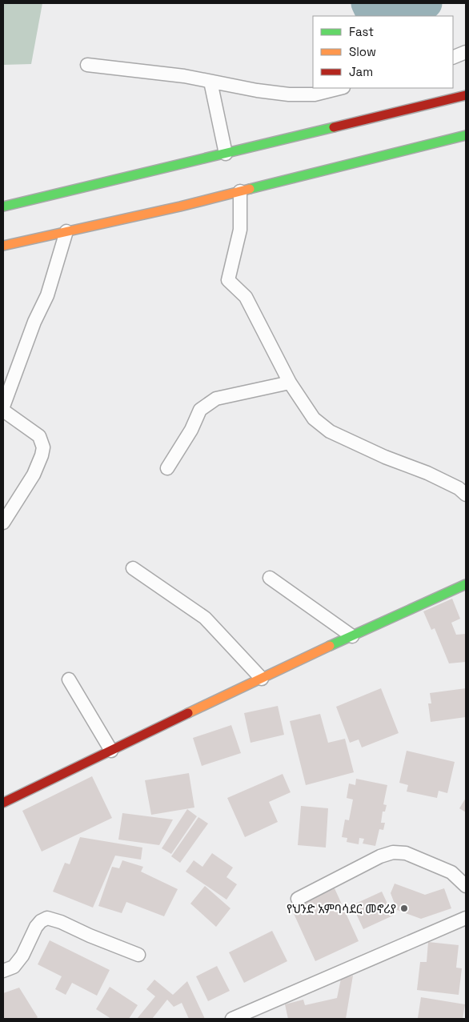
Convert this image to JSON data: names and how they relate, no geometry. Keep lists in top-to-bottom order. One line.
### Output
{"places":["የህንድ አምባሳደር መኖሪያ"],"legend":["Fast","Slow","Jam"]}
